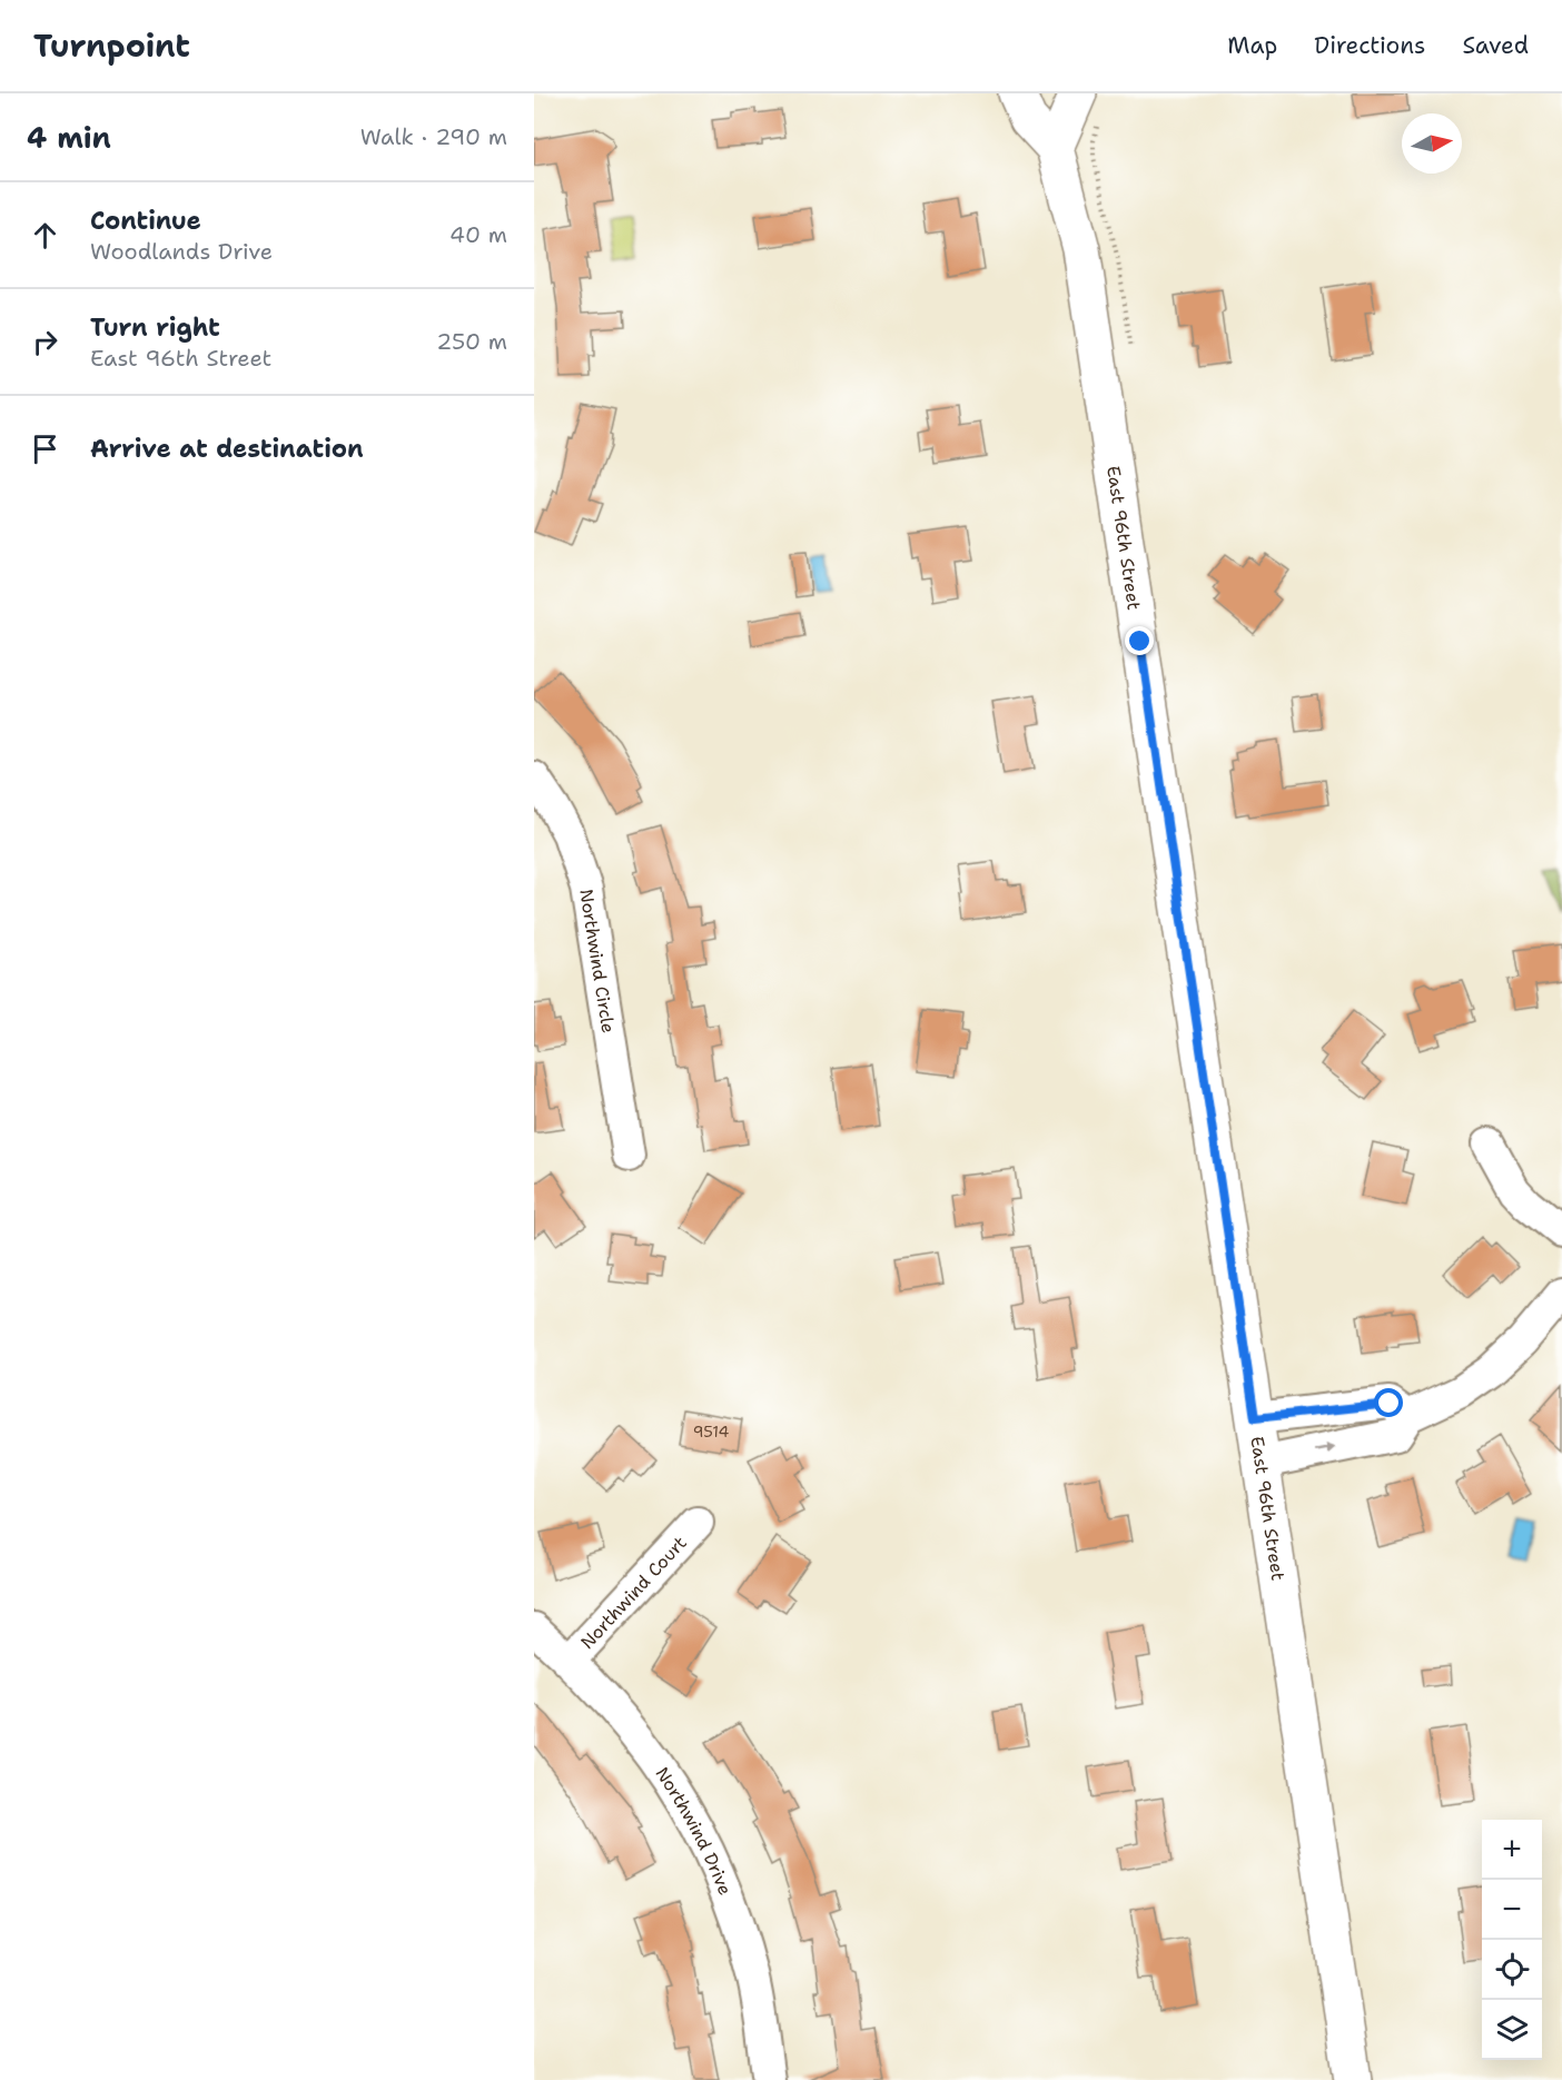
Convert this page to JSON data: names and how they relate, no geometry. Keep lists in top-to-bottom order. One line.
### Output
{"streets":{"main road":["East 96th Street"],"street":["Northwind Circle","Northwind Court","Northwind Drive"]},"crossings":[["Northwind Court","Northwind Drive"]],"house_numbers":["9514"],"north":"right","page":{"header":"Turnpoint","nav":["Map","Directions","Saved"],"heading":["4 min","Walk · 290 m"],"list":[["Continue","Woodlands Drive","40 m"],["Turn right","East 96th Street","250 m"],"Arrive at destination"],"map_buttons":["+","−"]}}
